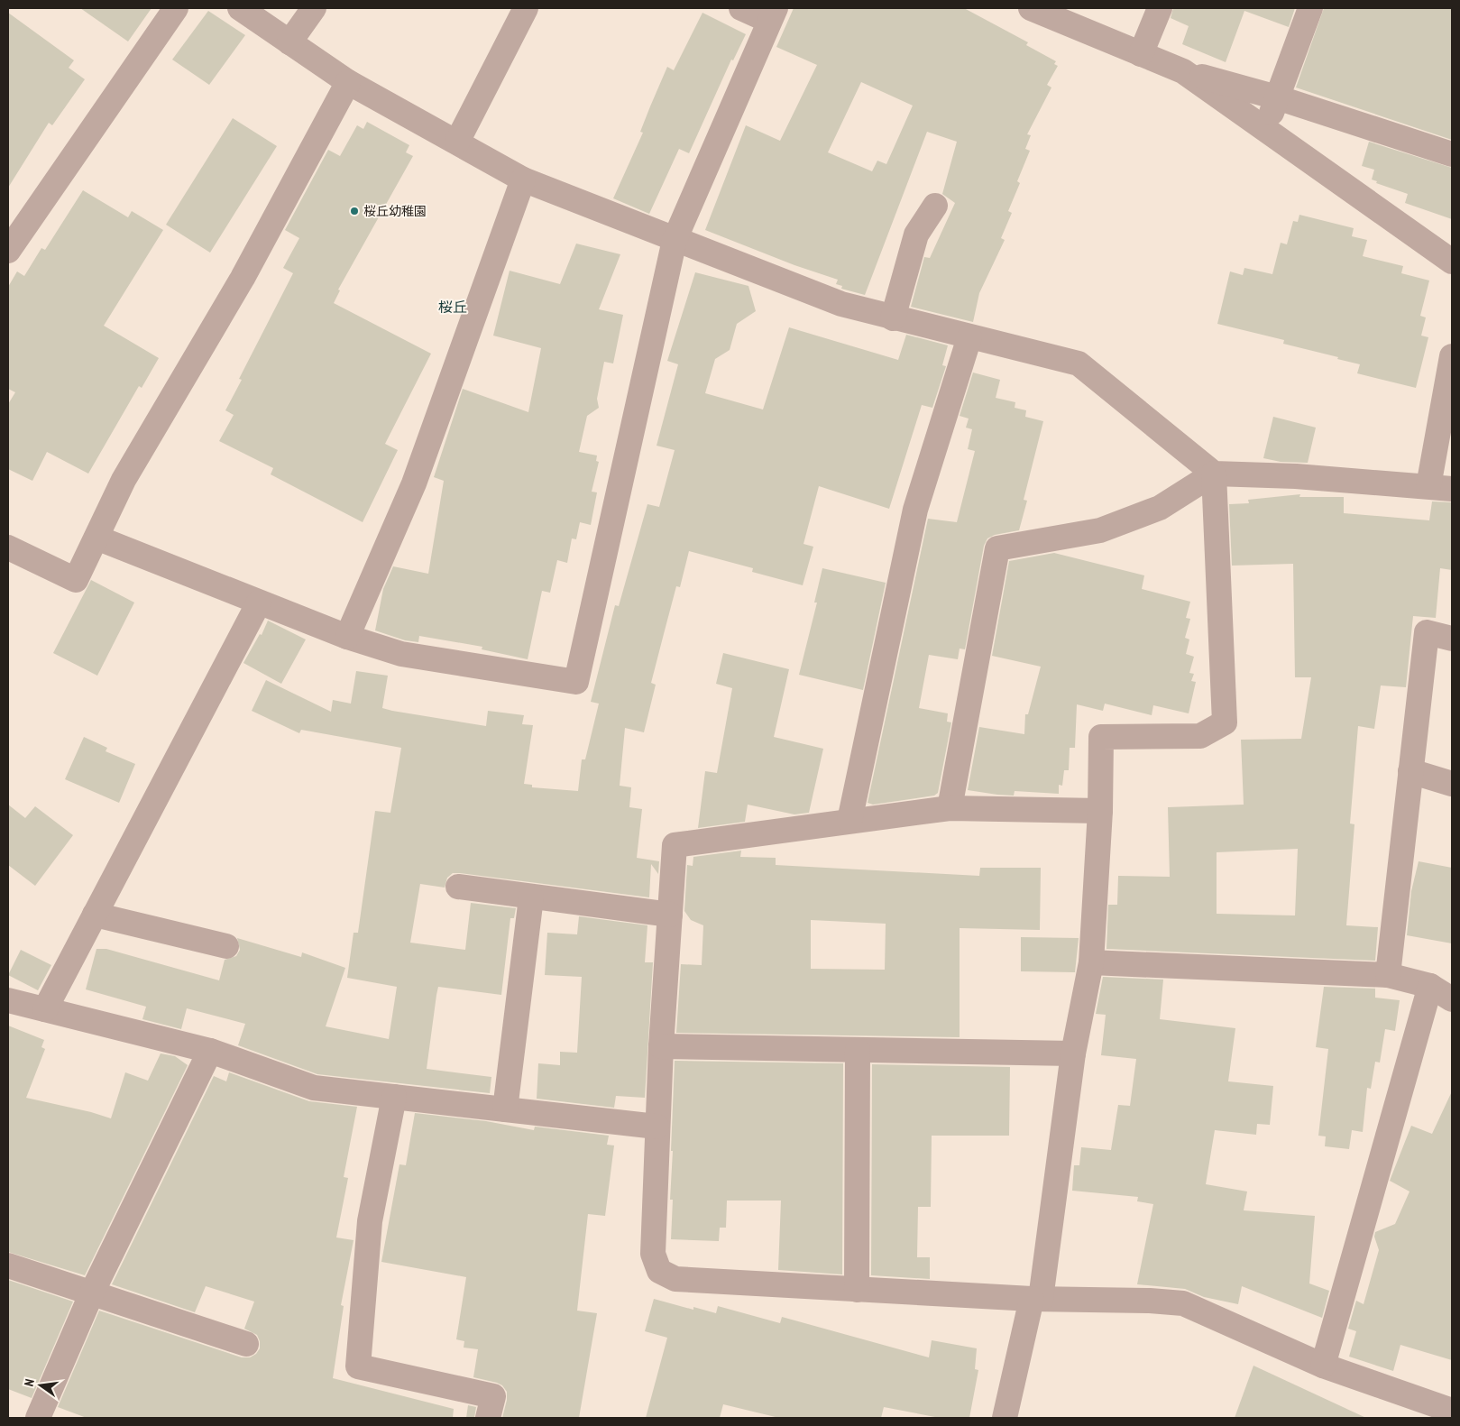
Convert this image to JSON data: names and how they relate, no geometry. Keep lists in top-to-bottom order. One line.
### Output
{"districts":["桜丘"],"places":["桜丘幼稚園"],"north":"left"}
